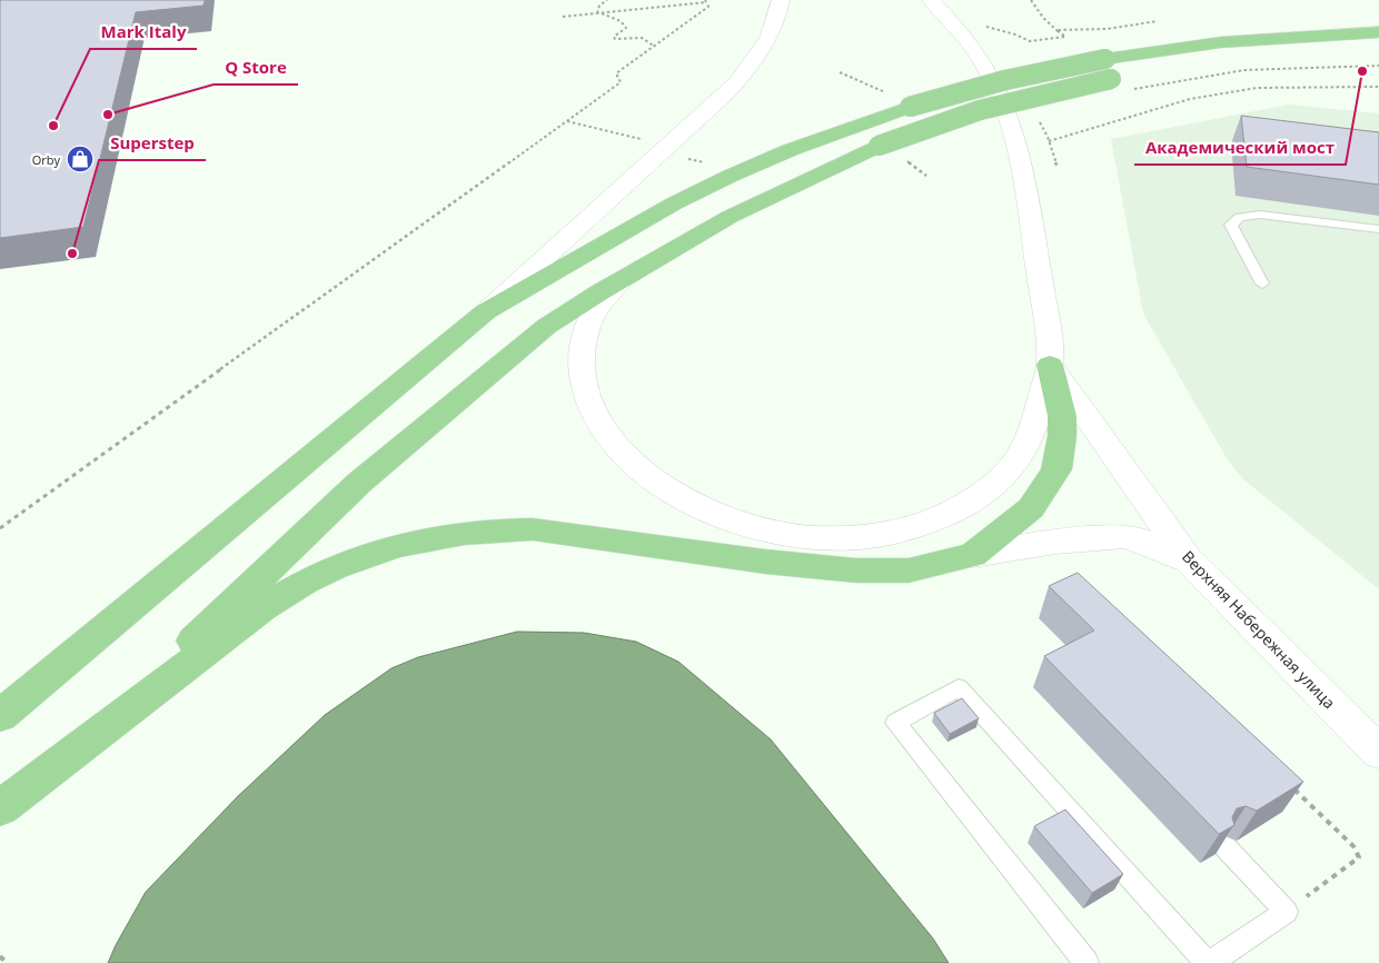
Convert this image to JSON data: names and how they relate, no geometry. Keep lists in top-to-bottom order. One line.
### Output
{"streets":{"main road":["Верхняя Набережная улица"]},"places":{"other":["Академический мост","Q Store","Mark Italy","Superstep"],"shop":["Orby"]}}
